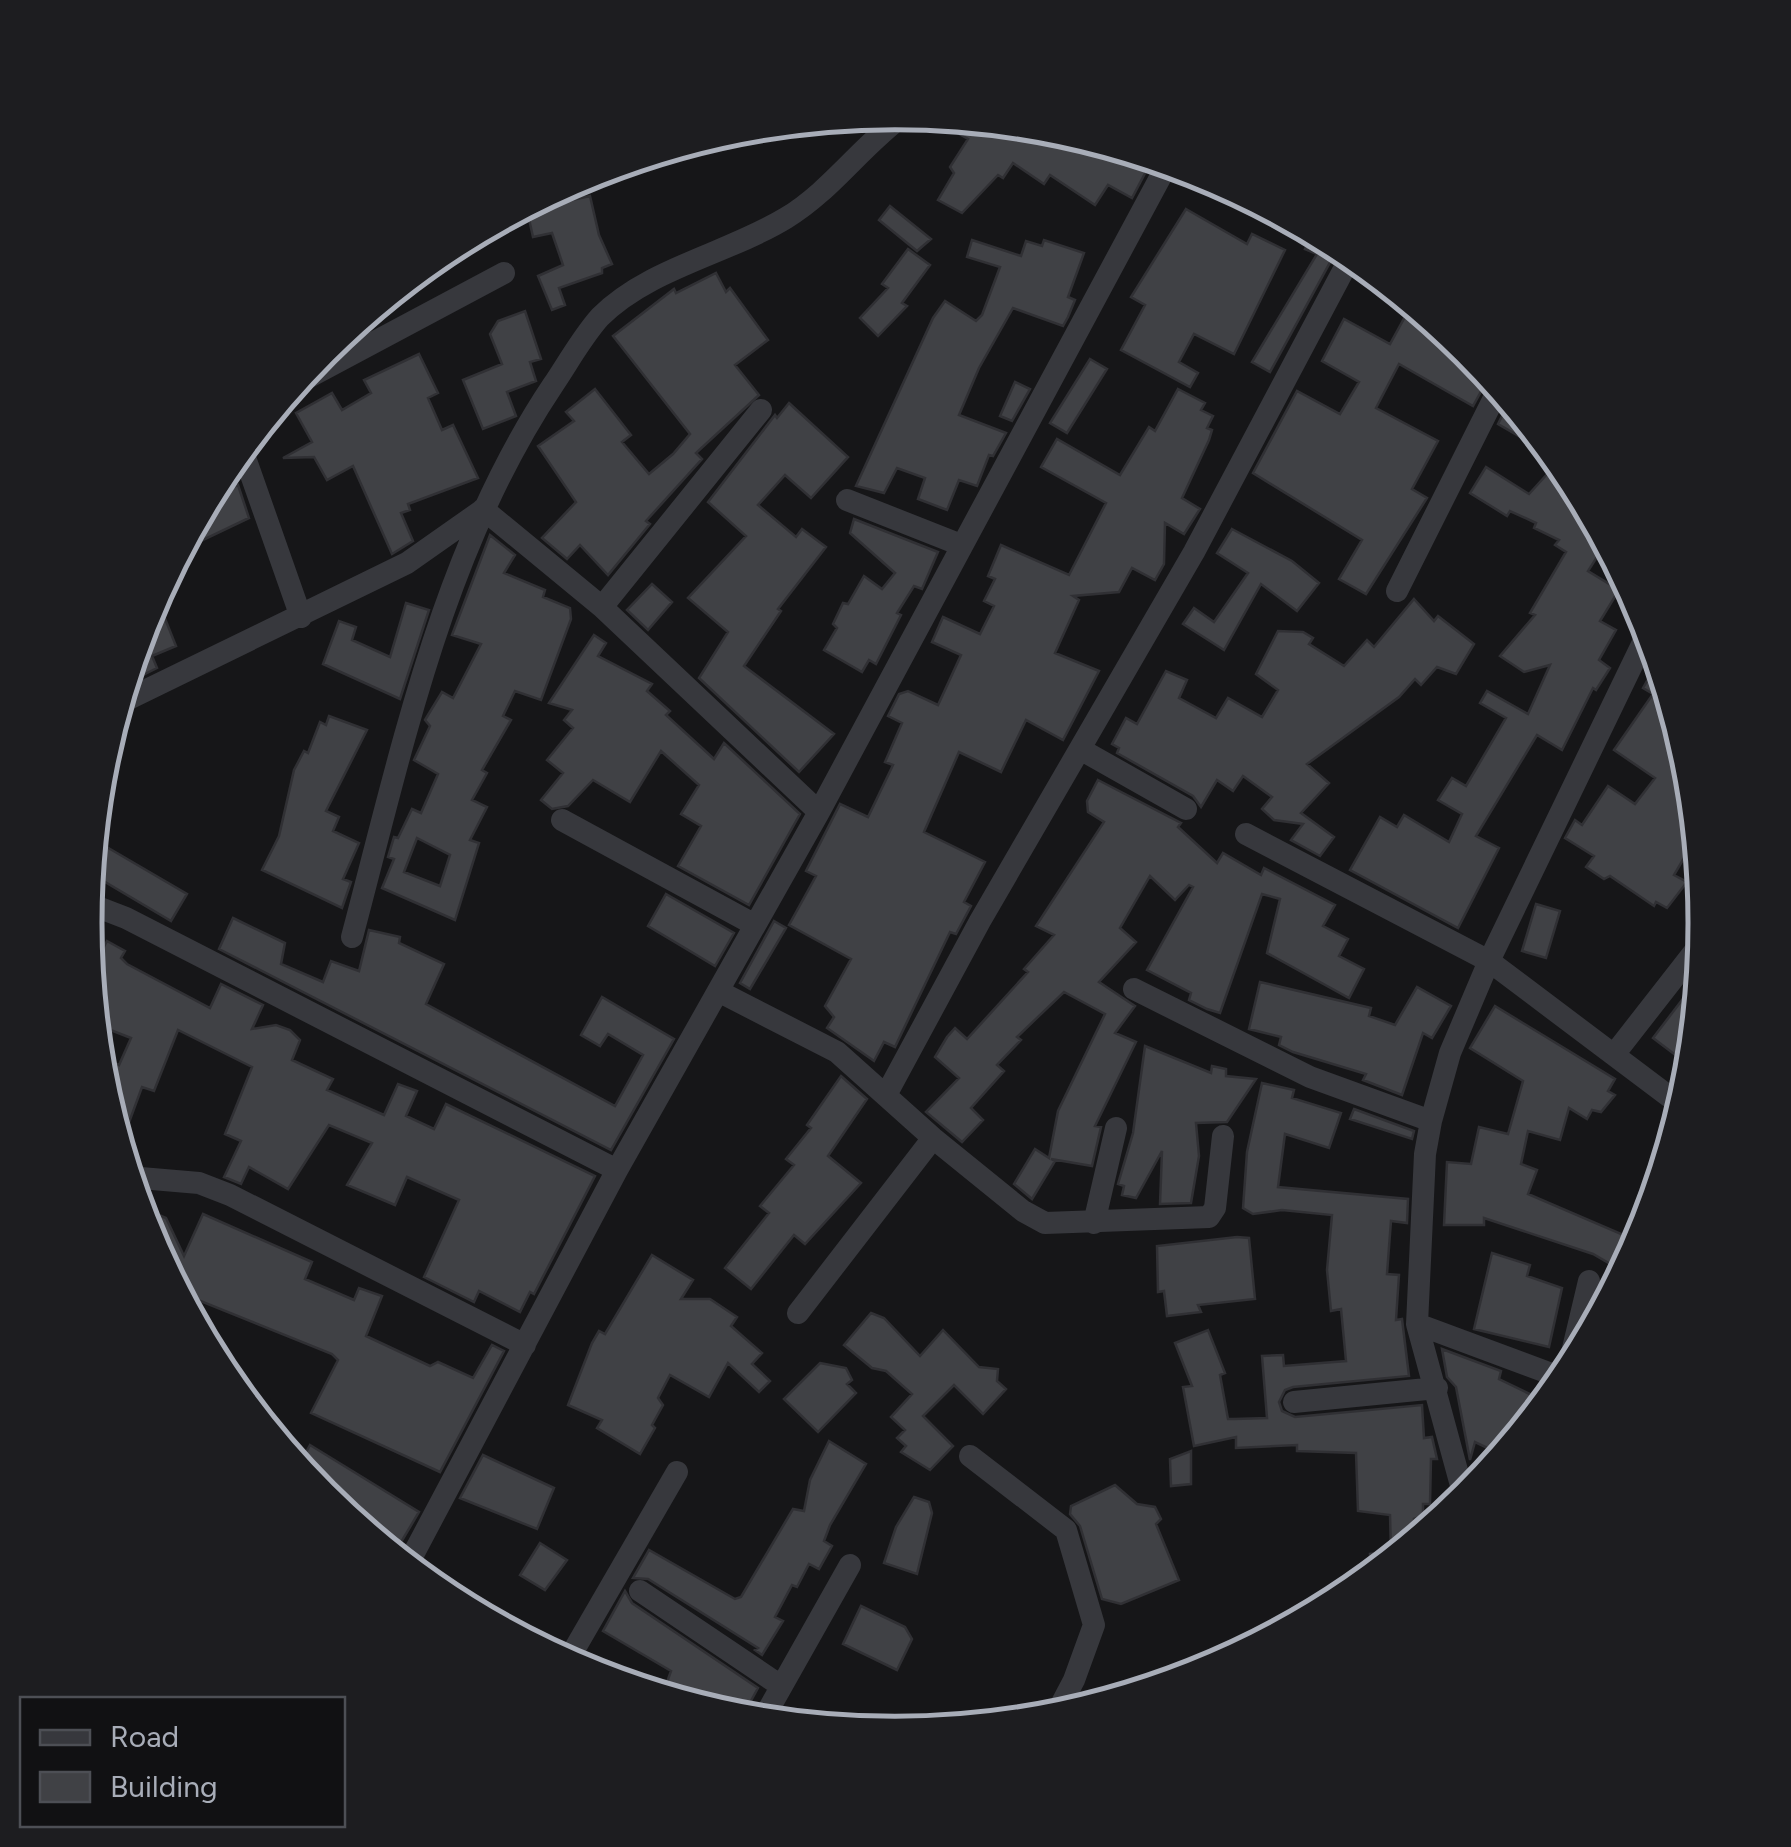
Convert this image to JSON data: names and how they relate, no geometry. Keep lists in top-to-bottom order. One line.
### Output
{"legend":["Road","Building"]}
